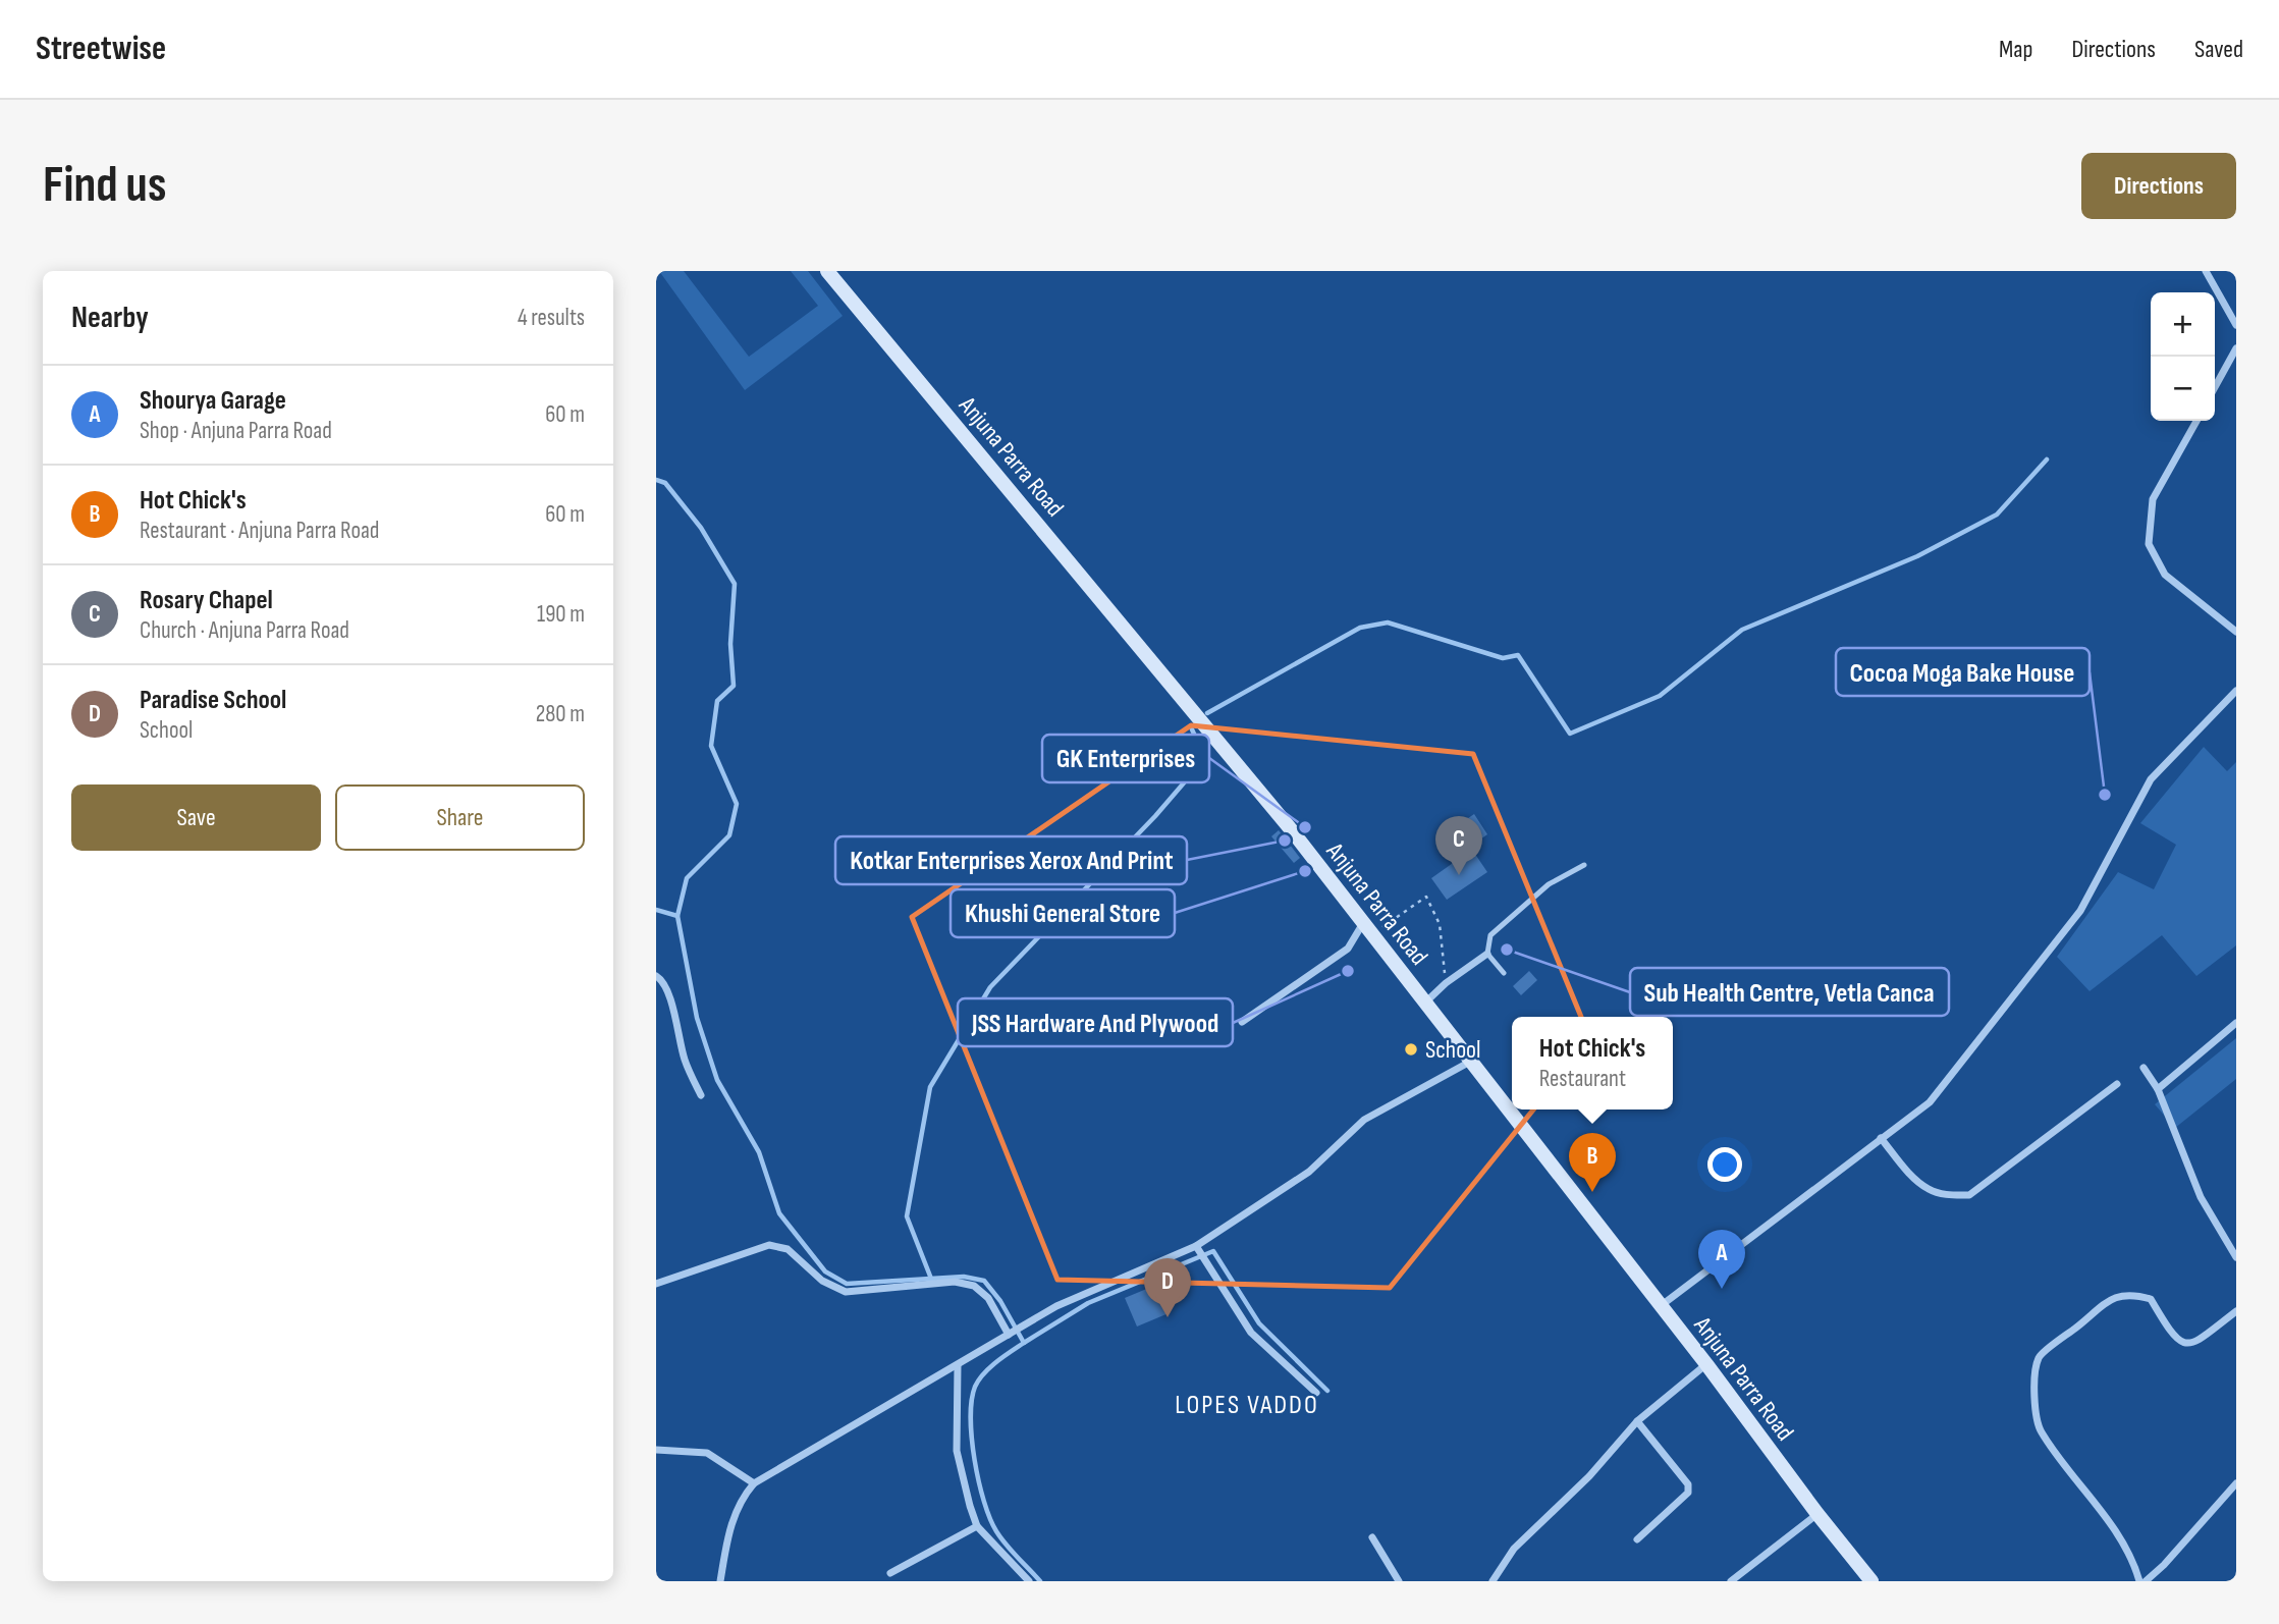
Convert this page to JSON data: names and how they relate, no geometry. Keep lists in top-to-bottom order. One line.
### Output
{"streets":{"street":["Anjuna Parra Road"]},"districts":["LOPES VADDO"],"places":["Cocoa Moga Bake House","GK Enterprises","Kotkar Enterprises Xerox And Print","Khushi General Store","Sub Health Centre, Vetla Canca","JSS Hardware And Plywood","School"],"page":{"header":"Streetwise","nav":["Map","Directions","Saved"],"buttons":["Directions",["Save","Share"]],"title":"Find us","heading":["Nearby","4 results"],"map_buttons":["+","−"],"list":[{"mark":"A","name":"Shourya Garage","note":"Shop · Anjuna Parra Road","value":"60 m"},{"mark":"B","name":"Hot Chick's","note":"Restaurant · Anjuna Parra Road","value":"60 m"},{"mark":"C","name":"Rosary Chapel","note":"Church · Anjuna Parra Road","value":"190 m"},{"mark":"D","name":"Paradise School","note":"School","value":"280 m"}],"pins":["C","B","A","D"],"popup":["Hot Chick's","Restaurant"]}}
